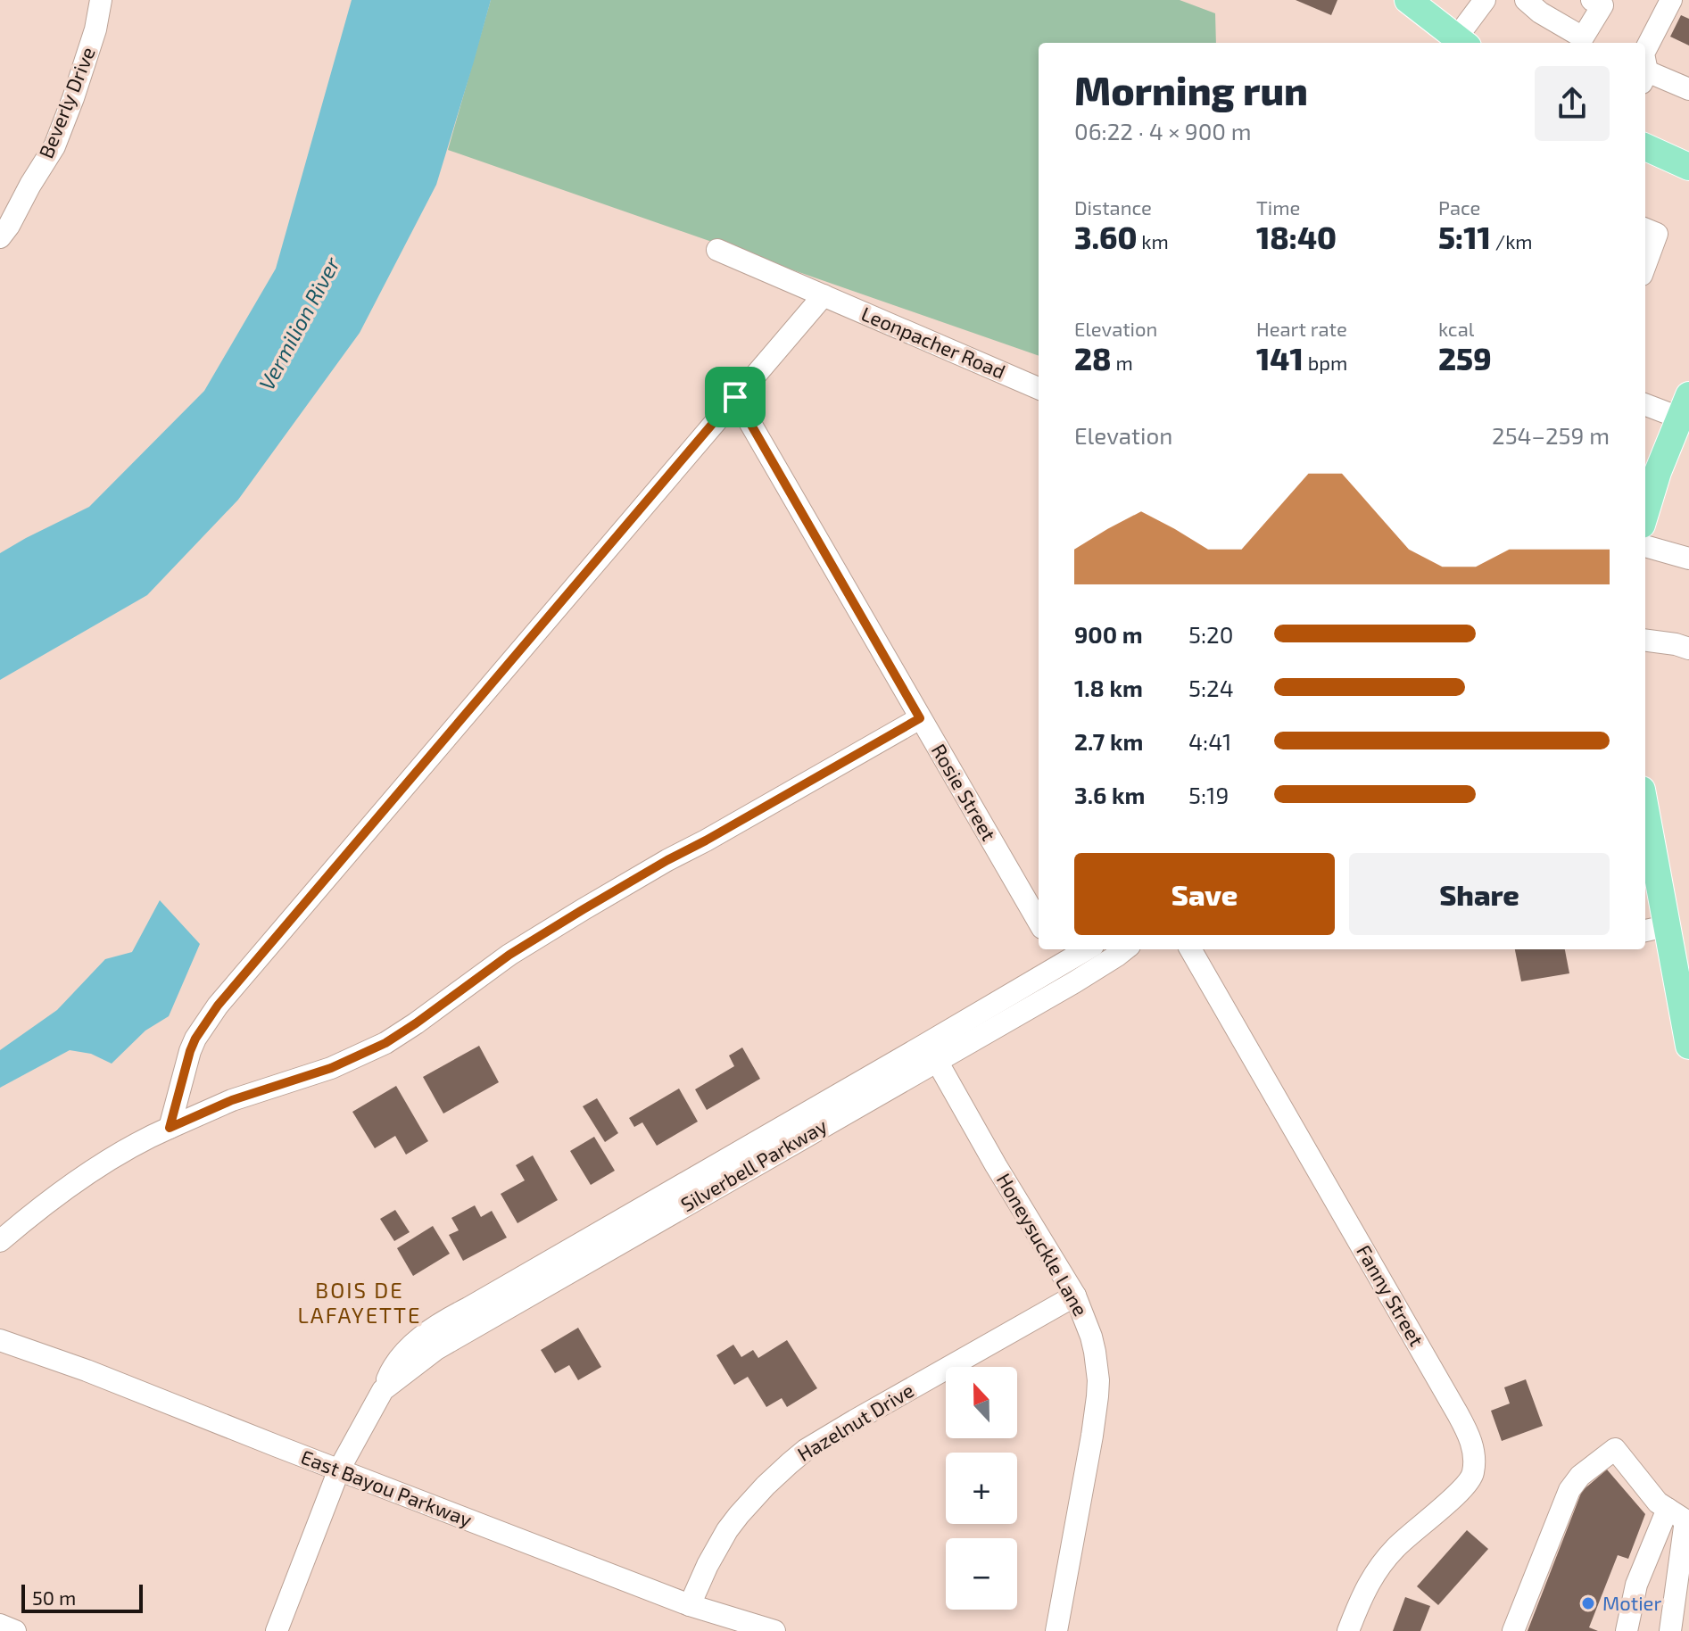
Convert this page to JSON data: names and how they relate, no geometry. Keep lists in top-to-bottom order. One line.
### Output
{"streets":{"street":["Beverly Drive","Leonpacher Road","Rosie Street","Silverbell Parkway","Honeysuckle Lane","Fanny Street","Hazelnut Drive","East Bayou Parkway"]},"crossings":[["Silverbell Parkway","Honeysuckle Lane"],["Silverbell Parkway","East Bayou Parkway"],["Honeysuckle Lane","Hazelnut Drive"],["Hazelnut Drive","East Bayou Parkway"]],"districts":["BOIS DE LAFAYETTE"],"water":["Vermilion River"],"places":["Motier"],"scale_bar":"50 m","north":"top","page":{"heading":["Morning run","06:22 · 4 × 900 m"],"stats":[["Distance","3.60 km"],["Time","18:40"],["Pace","5:11 /km"],["Elevation","28 m"],["Heart rate","141 bpm"],["kcal","259"]],"chart":["Elevation","254–259 m"],"list":[{"name":"900 m","note":"5:20"},{"name":"1.8 km","note":"5:24"},{"name":"2.7 km","note":"4:41"},{"name":"3.6 km","note":"5:19"}],"buttons":["Save","Share"],"map_buttons":["+","−"],"scale":"50 m"}}
